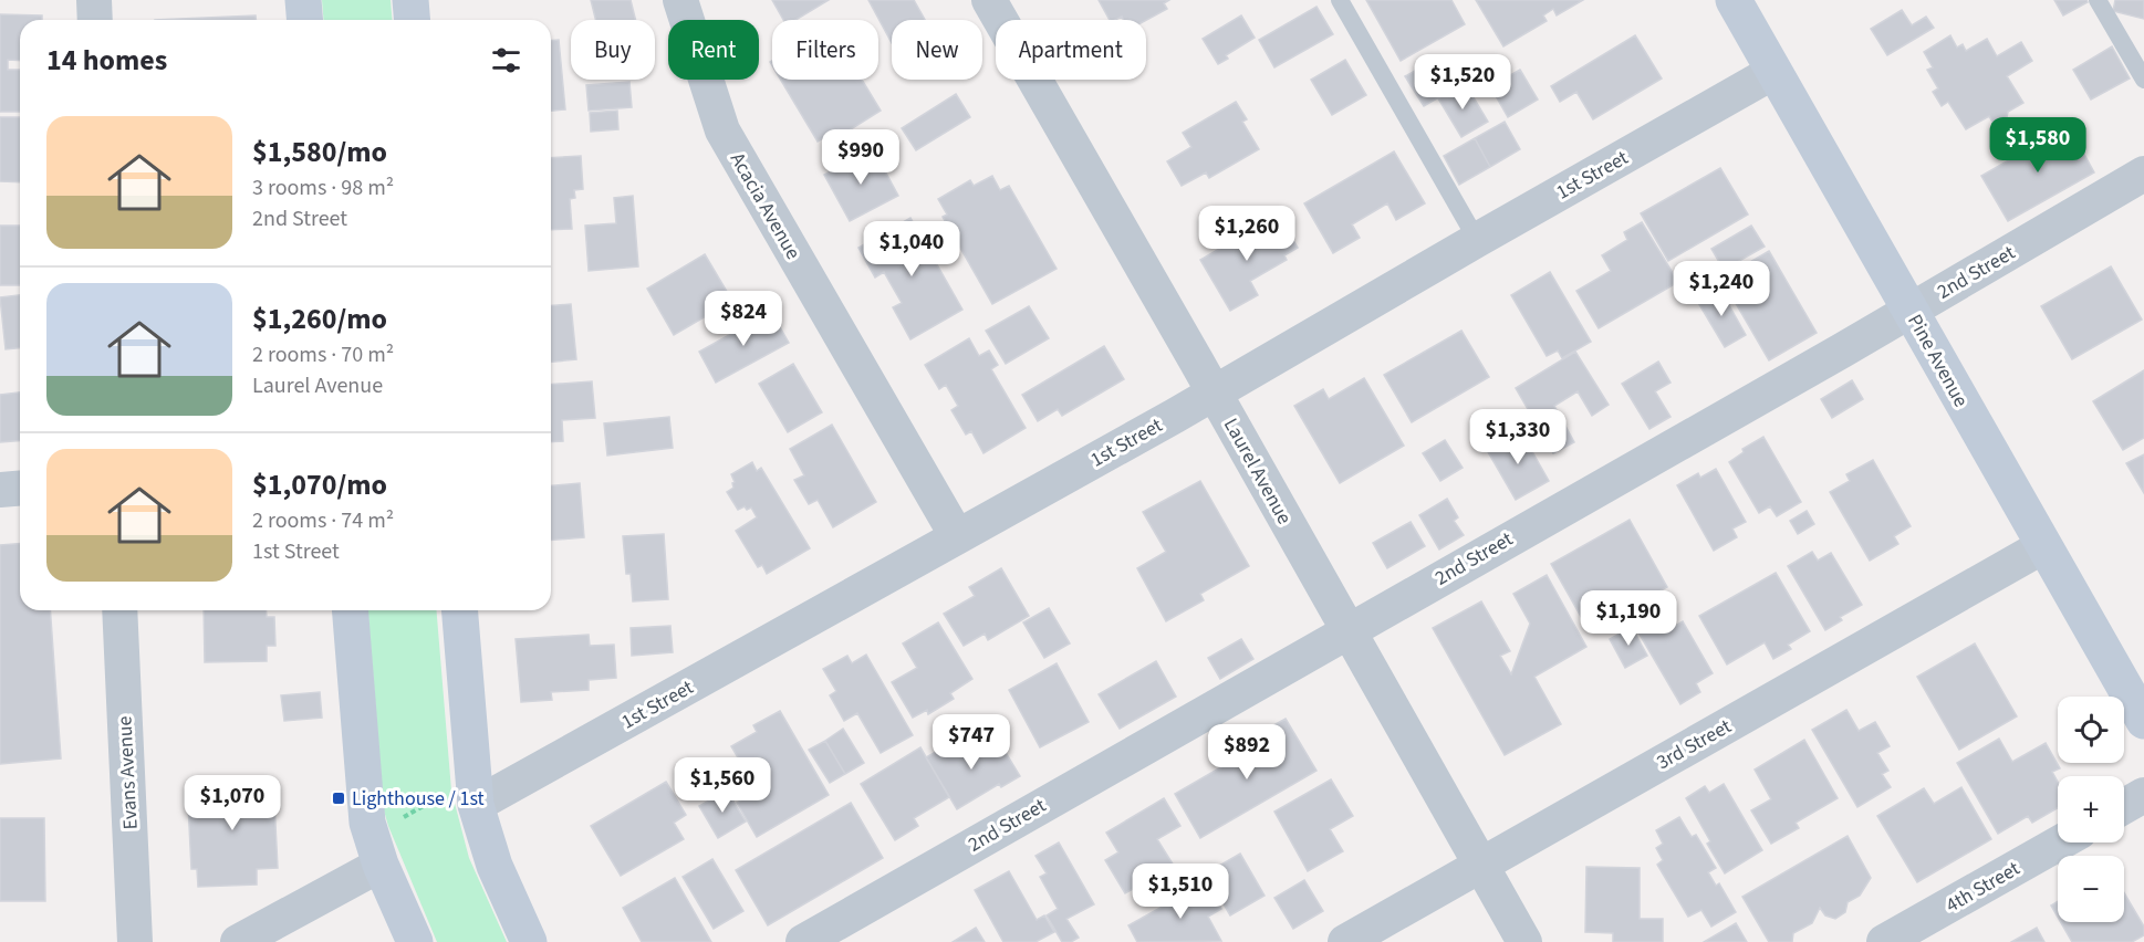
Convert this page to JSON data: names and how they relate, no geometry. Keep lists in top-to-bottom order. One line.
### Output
{"streets":{"main road":["Pine Avenue"],"street":["1st Street","Acacia Avenue","2nd Street","Laurel Avenue","3rd Street","Evans Avenue","4th Street"]},"crossings":[["1st Street","Acacia Avenue"],["1st Street","Pine Avenue"],["1st Street","Laurel Avenue"],["2nd Street","Pine Avenue"],["2nd Street","Laurel Avenue"],["Pine Avenue","3rd Street"],["Laurel Avenue","3rd Street"]],"places":{"transit":["Lighthouse / 1st"]},"page":{"chip":["Buy","Rent","Filters","New","Apartment"],"heading":"14 homes","price":["$1,520","$1,580","$990","$1,260","$1,040","$1,240","$824","$1,330","$1,190","$747","$892","$1,560","$1,070","$1,510"],"list":[{"name":"$1,580/mo","note":"3 rooms · 98 m² · 2nd Street"},{"name":"$1,260/mo","note":"2 rooms · 70 m² · Laurel Avenue"},{"name":"$1,070/mo","note":"2 rooms · 74 m² · 1st Street"}],"map_buttons":["+","−"]}}
